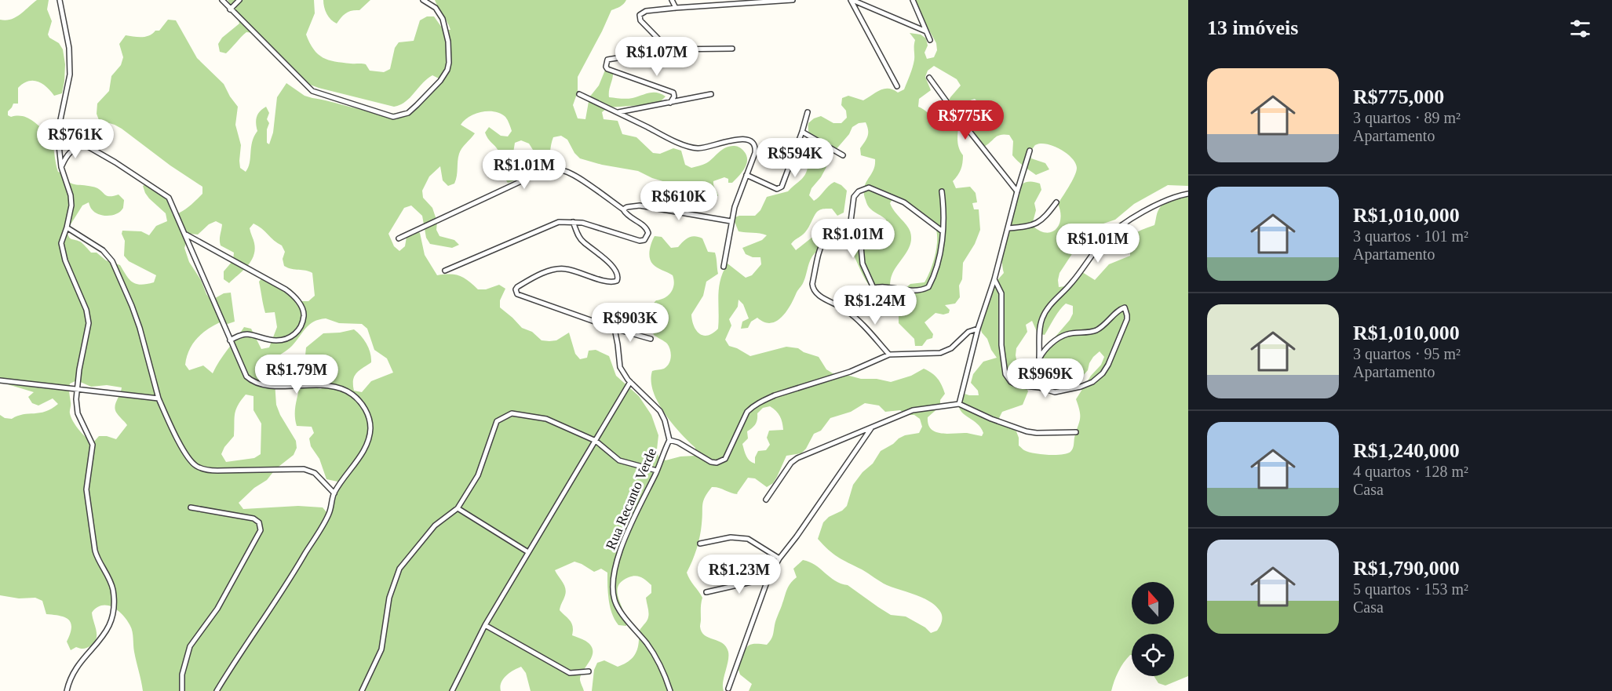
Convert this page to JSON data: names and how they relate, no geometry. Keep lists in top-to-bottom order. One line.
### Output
{"streets":{"street":["Rua Recanto Verde"]},"north":"top","page":{"heading":"13 imóveis","price":["R$1.07M","R$775K","R$761K","R$594K","R$1.01M","R$610K","R$1.01M","R$1.01M","R$1.24M","R$903K","R$1.79M","R$969K","R$1.23M"],"list":[{"name":"R$775,000","note":"3 quartos · 89 m² · Apartamento"},{"name":"R$1,010,000","note":"3 quartos · 101 m² · Apartamento"},{"name":"R$1,010,000","note":"3 quartos · 95 m² · Apartamento"},{"name":"R$1,240,000","note":"4 quartos · 128 m² · Casa"},{"name":"R$1,790,000","note":"5 quartos · 153 m² · Casa"}]}}
